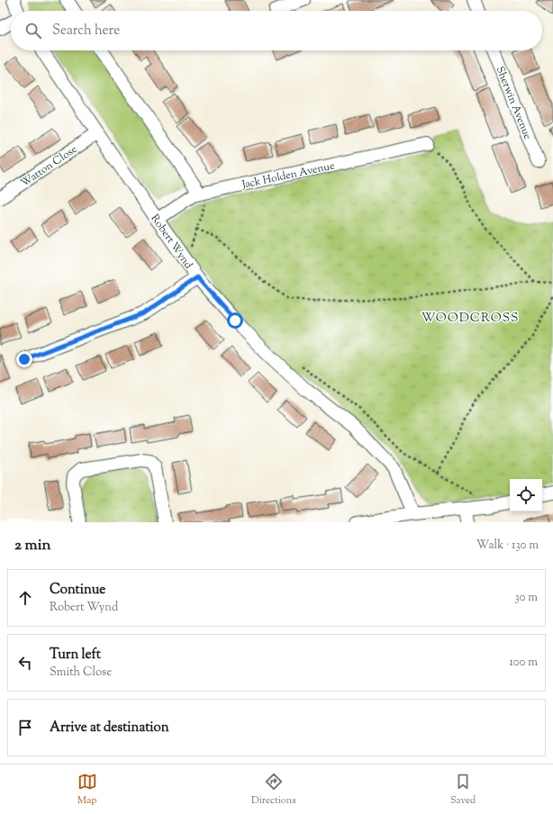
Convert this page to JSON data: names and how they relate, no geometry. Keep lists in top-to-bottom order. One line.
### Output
{"streets":{"street":["Sherwin Avenue","Watton Close","Jack Holden Avenue","Robert Wynd"]},"crossings":[["Watton Close","Robert Wynd"],["Jack Holden Avenue","Robert Wynd"]],"districts":["WOODCROSS"],"page":{"search":"Search here","heading":["2 min","Walk · 130 m"],"list":[["Continue","Robert Wynd","30 m"],["Turn left","Smith Close","100 m"],"Arrive at destination"],"nav":["Map","Directions","Saved"]}}
